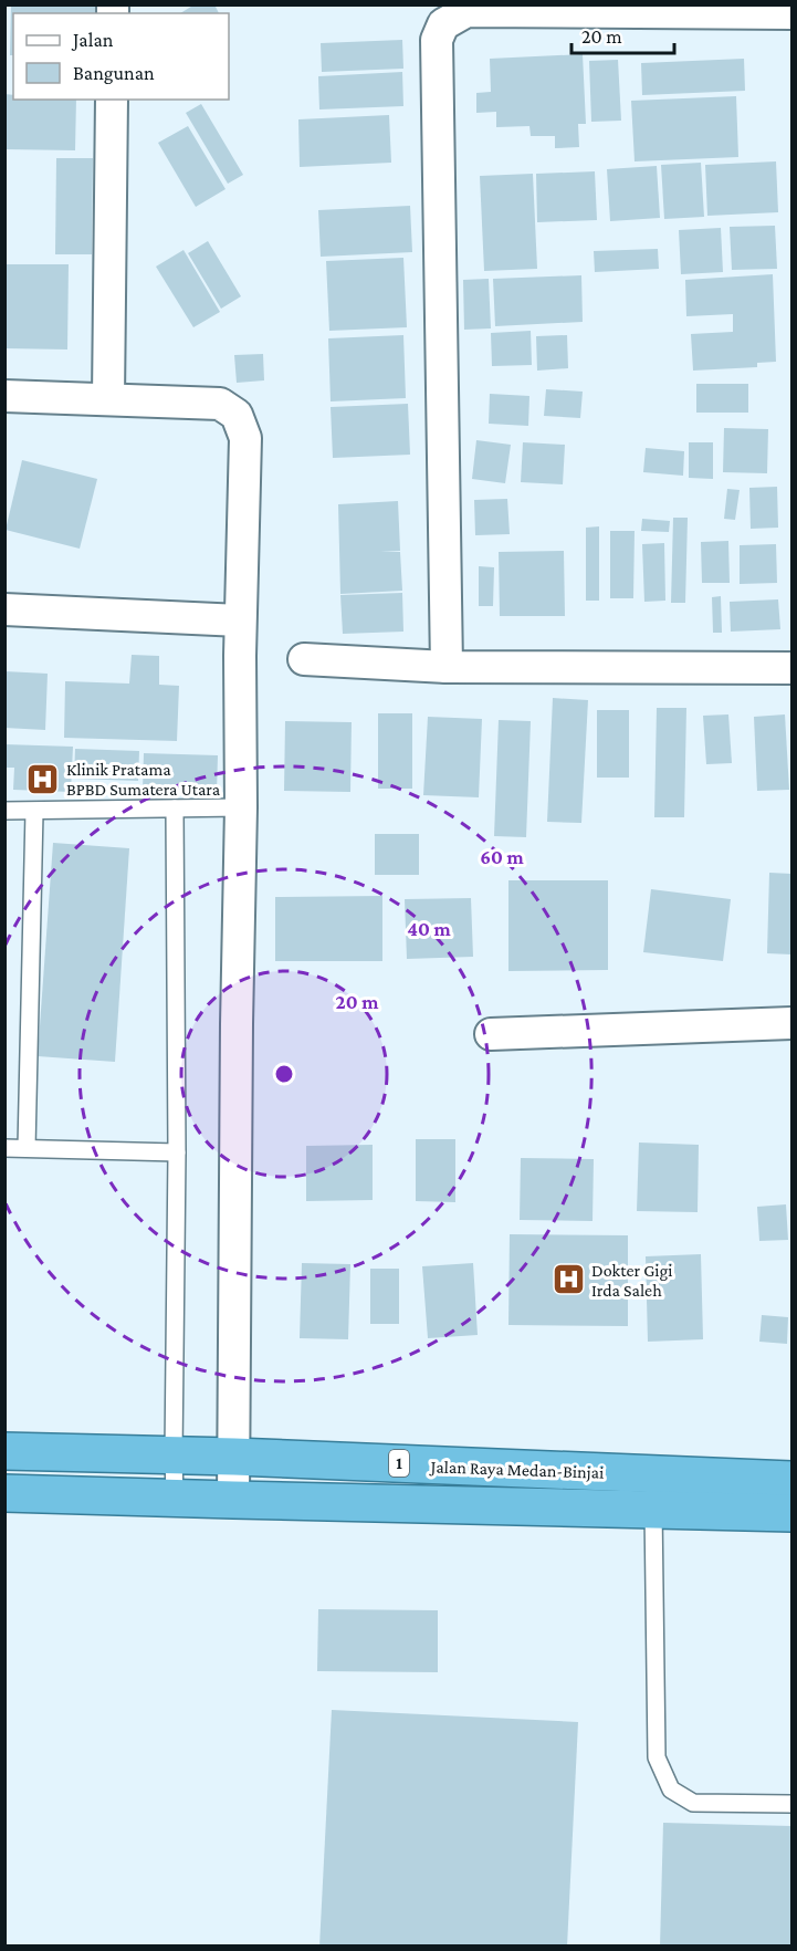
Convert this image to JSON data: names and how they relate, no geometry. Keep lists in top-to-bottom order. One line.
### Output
{"streets":{"highway":["1","Jalan Raya Medan-Binjai"]},"places":{"hospital":["Klinik Pratama BPBD Sumatera Utara","Dokter Gigi Irda Saleh"]},"legend":["Jalan","Bangunan"],"scale_bar":"20 m","rings":["60 m","40 m","20 m"]}
